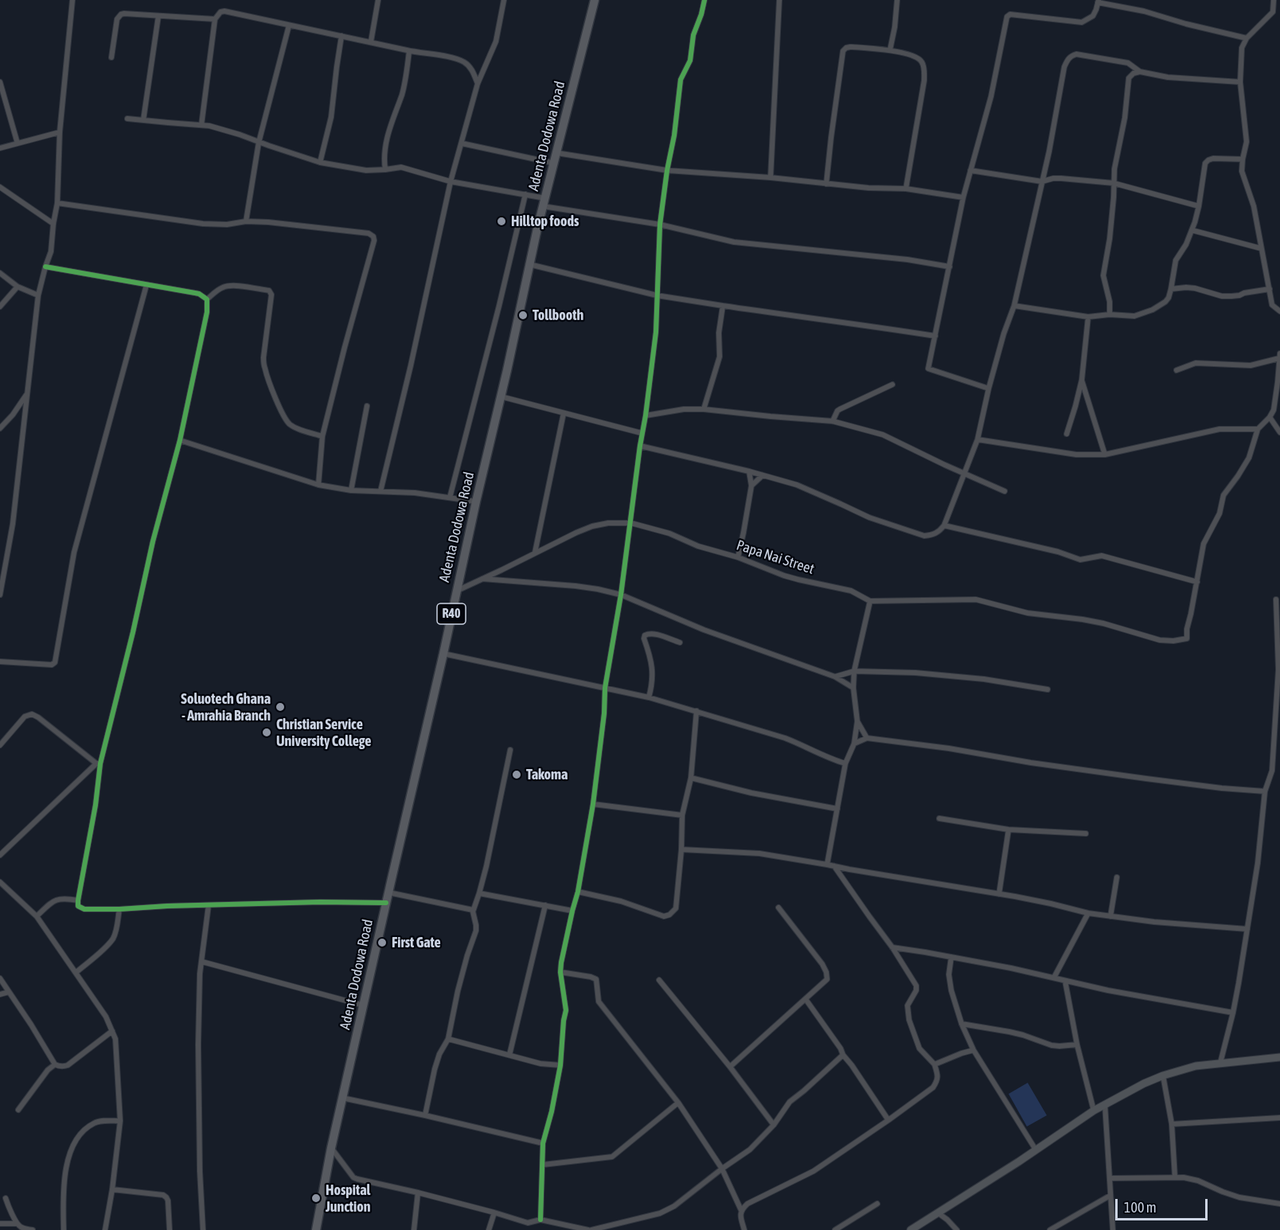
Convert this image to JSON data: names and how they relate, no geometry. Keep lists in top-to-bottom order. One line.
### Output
{"streets":{"main road":["Adenta Dodowa Road","R40"],"street":["Papa Nai Street"]},"crossings":[["Adenta Dodowa Road","Papa Nai Street"]],"places":["Hilltop foods","Tollbooth","Soluotech Ghana - Amrahia Branch","Christian Service University College","Takoma","First Gate","Hospital Junction"],"scale_bar":"100 m"}
